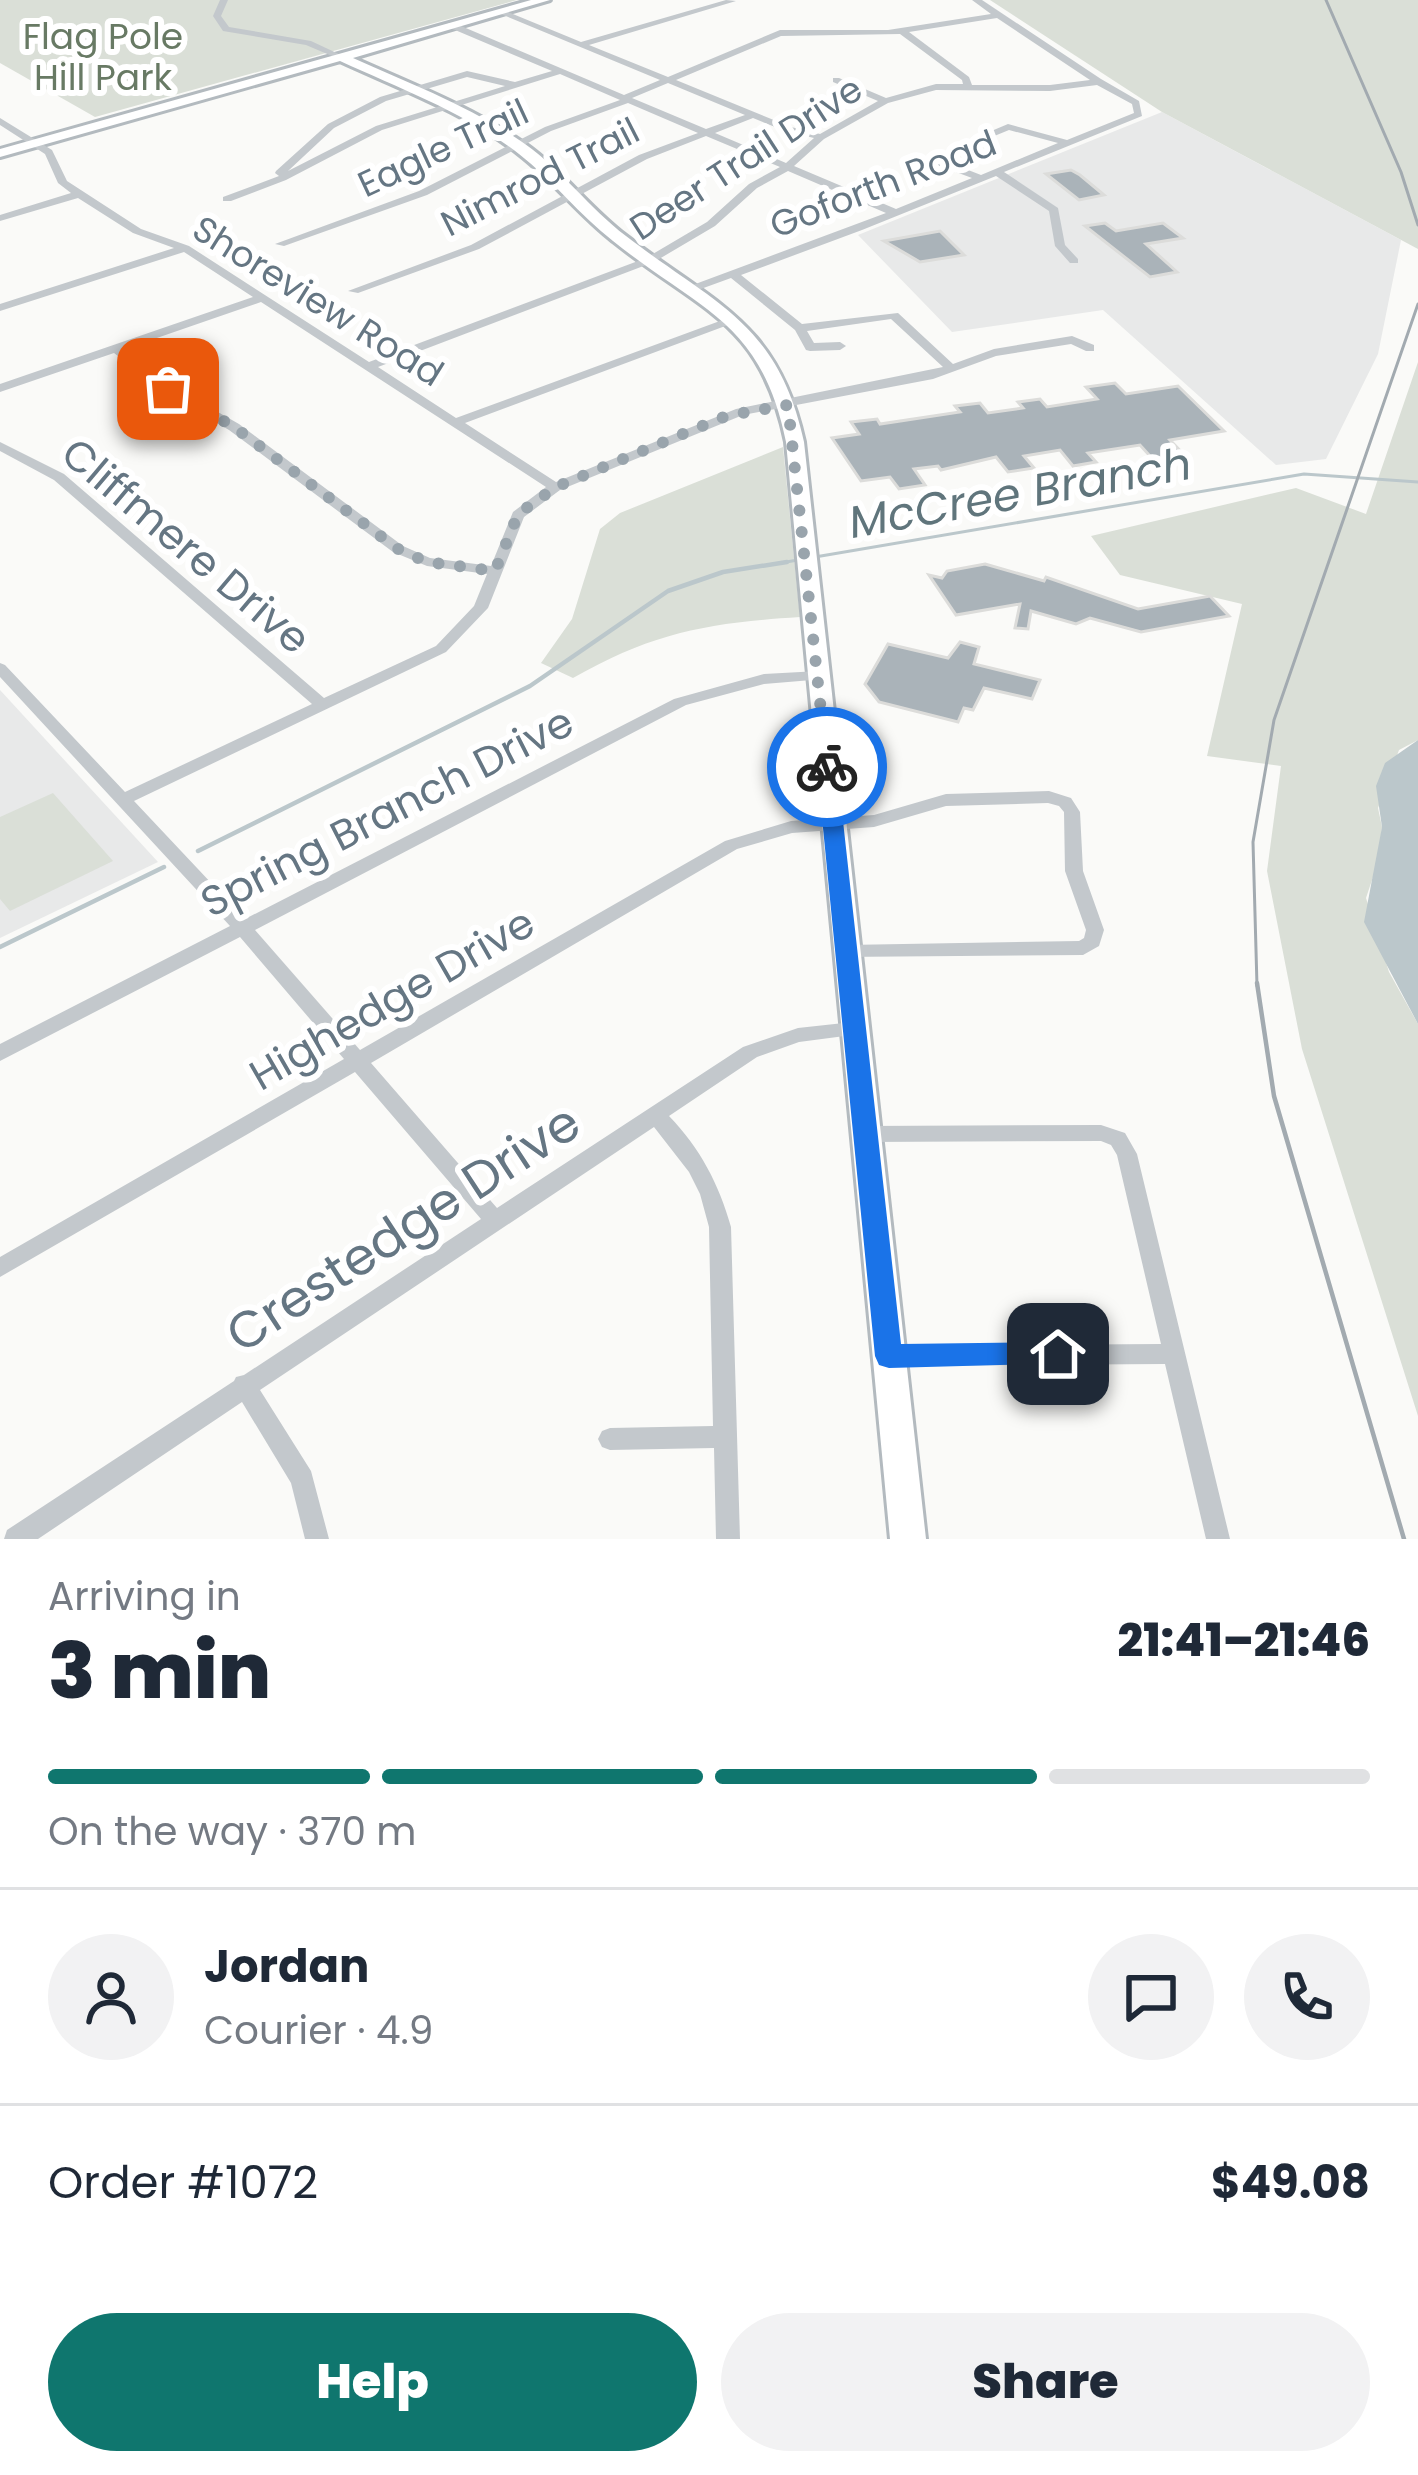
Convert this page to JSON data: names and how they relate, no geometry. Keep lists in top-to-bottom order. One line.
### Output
{"streets":{"street":["Eagle Trail","Deer Trail Drive","Nimrod Trail","Goforth Road","Shoreview Road","Cliffmere Drive","Spring Branch Drive","Highedge Drive","Crestedge Drive"]},"crossings":[["Eagle Trail","Goforth Road"],["Deer Trail Drive","Goforth Road"],["Deer Trail Drive","Shoreview Road"]],"water":["McCree Branch"],"parks":["Flag Pole Hill Park"],"page":{"heading":["3 min","Arriving in","21:41–21:46"],"panel":["Jordan","Courier · 4.9","Order #1072","$49.08"],"bar":"On the way · 370 m","buttons":["Help","Share"]}}
